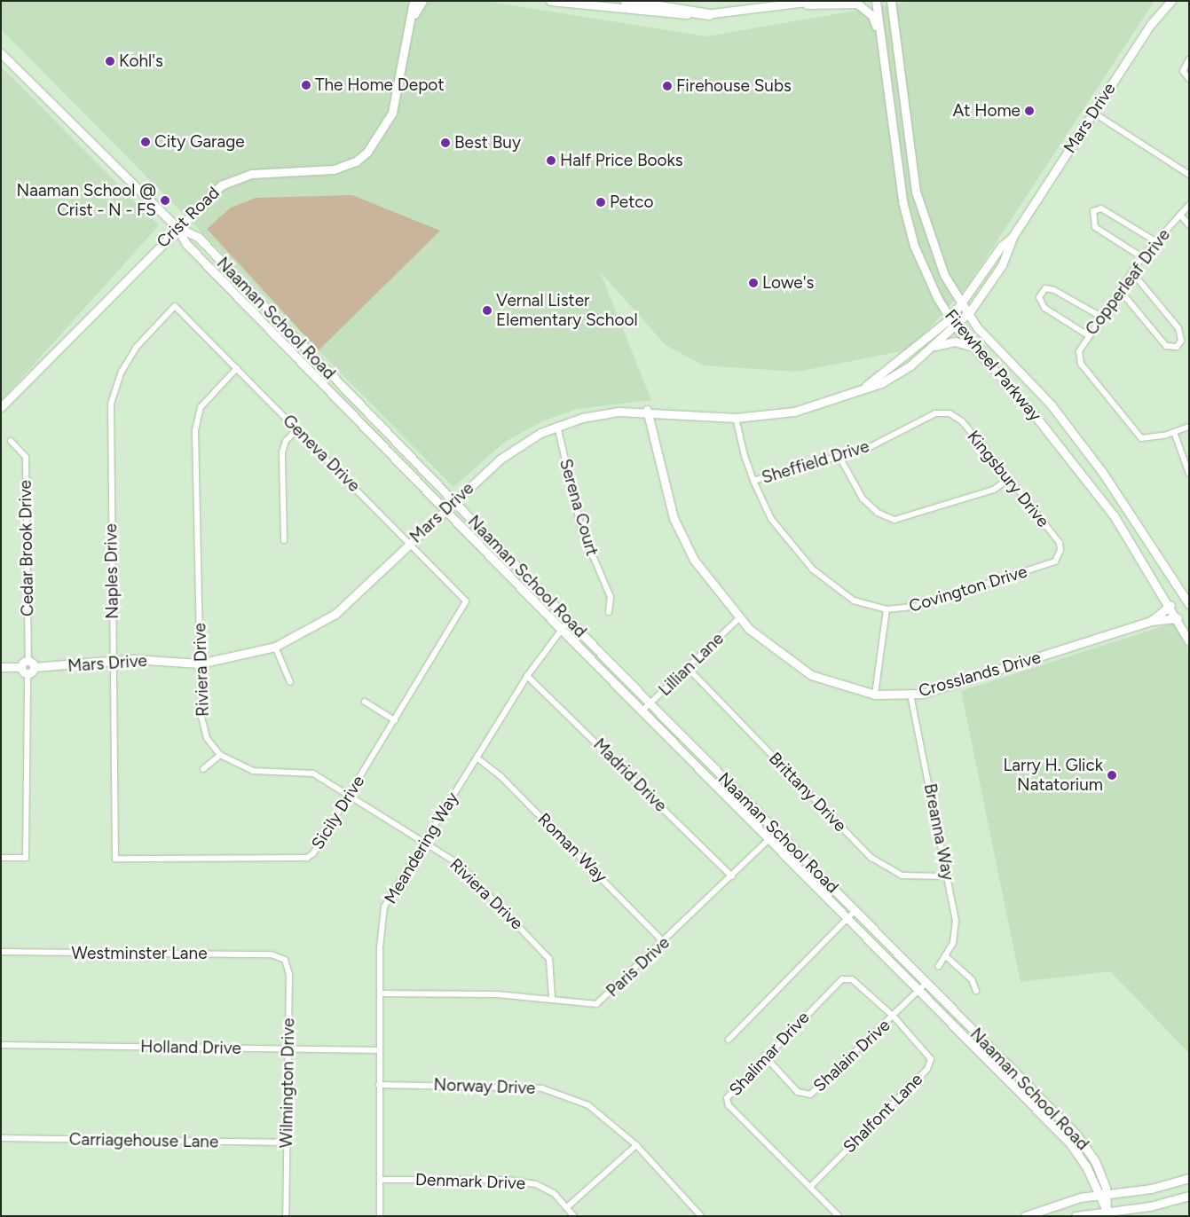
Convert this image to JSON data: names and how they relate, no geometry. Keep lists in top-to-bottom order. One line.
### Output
{"streets":{"main road":["Mars Drive","Crist Road","Naaman School Road","Firewheel Parkway","Crosslands Drive"],"street":["Copperleaf Drive","Geneva Drive","Sheffield Drive","Kingsbury Drive","Serena Court","Cedar Brook Drive","Naples Drive","Covington Drive","Lillian Lane","Riviera Drive","Madrid Drive","Brittany Drive","Sicily Drive","Breanna Way","Meandering Way","Roman Way","Westminster Lane","Paris Drive","Holland Drive","Shalimar Drive","Shalain Drive","Wilmington Drive","Norway Drive","Shalfont Lane","Carriagehouse Lane","Denmark Drive"]},"crossings":[["Mars Drive","Naaman School Road"],["Mars Drive","Firewheel Parkway"],["Mars Drive","Geneva Drive"],["Mars Drive","Serena Court"],["Mars Drive","Cedar Brook Drive"],["Mars Drive","Naples Drive"],["Mars Drive","Covington Drive"],["Mars Drive","Riviera Drive"],["Mars Drive","Crosslands Drive"],["Crist Road","Naaman School Road"],["Naaman School Road","Lillian Lane"],["Naaman School Road","Meandering Way"],["Naaman School Road","Paris Drive"],["Naaman School Road","Shalain Drive"],["Firewheel Parkway","Crosslands Drive"],["Geneva Drive","Naples Drive"],["Geneva Drive","Riviera Drive"],["Geneva Drive","Sicily Drive"],["Sheffield Drive","Kingsbury Drive"],["Sheffield Drive","Covington Drive"],["Kingsbury Drive","Covington Drive"],["Naples Drive","Sicily Drive"],["Lillian Lane","Crosslands Drive"],["Lillian Lane","Brittany Drive"],["Riviera Drive","Sicily Drive"],["Riviera Drive","Meandering Way"],["Riviera Drive","Paris Drive"],["Crosslands Drive","Breanna Way"],["Madrid Drive","Meandering Way"],["Madrid Drive","Paris Drive"],["Brittany Drive","Breanna Way"],["Meandering Way","Roman Way"],["Meandering Way","Paris Drive"],["Meandering Way","Holland Drive"],["Meandering Way","Norway Drive"],["Meandering Way","Denmark Drive"],["Roman Way","Paris Drive"],["Westminster Lane","Wilmington Drive"],["Holland Drive","Wilmington Drive"],["Shalimar Drive","Shalain Drive"],["Shalimar Drive","Shalfont Lane"],["Shalain Drive","Shalfont Lane"],["Wilmington Drive","Carriagehouse Lane"]],"places":["Kohl's","The Home Depot","Firehouse Subs","At Home","City Garage","Best Buy","Half Price Books","Naaman School @ Crist - N - FS","Petco","Lowe's","Vernal Lister Elementary School","Larry H. Glick Natatorium"]}
